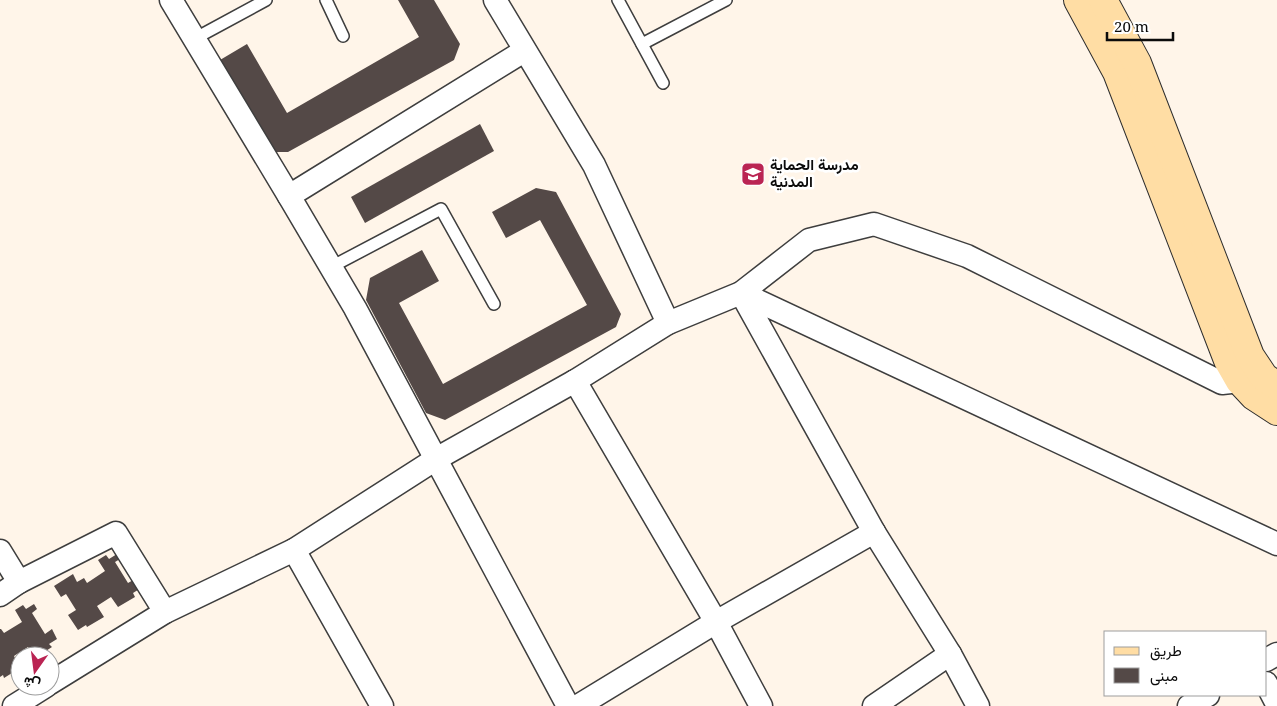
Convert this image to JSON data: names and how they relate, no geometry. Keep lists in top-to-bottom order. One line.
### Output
{"places":{"school or university":["مدرسة الحماية المدنية"]},"legend":["طريق","مبنى"],"scale_bar":"20 m","north":"bottom"}
